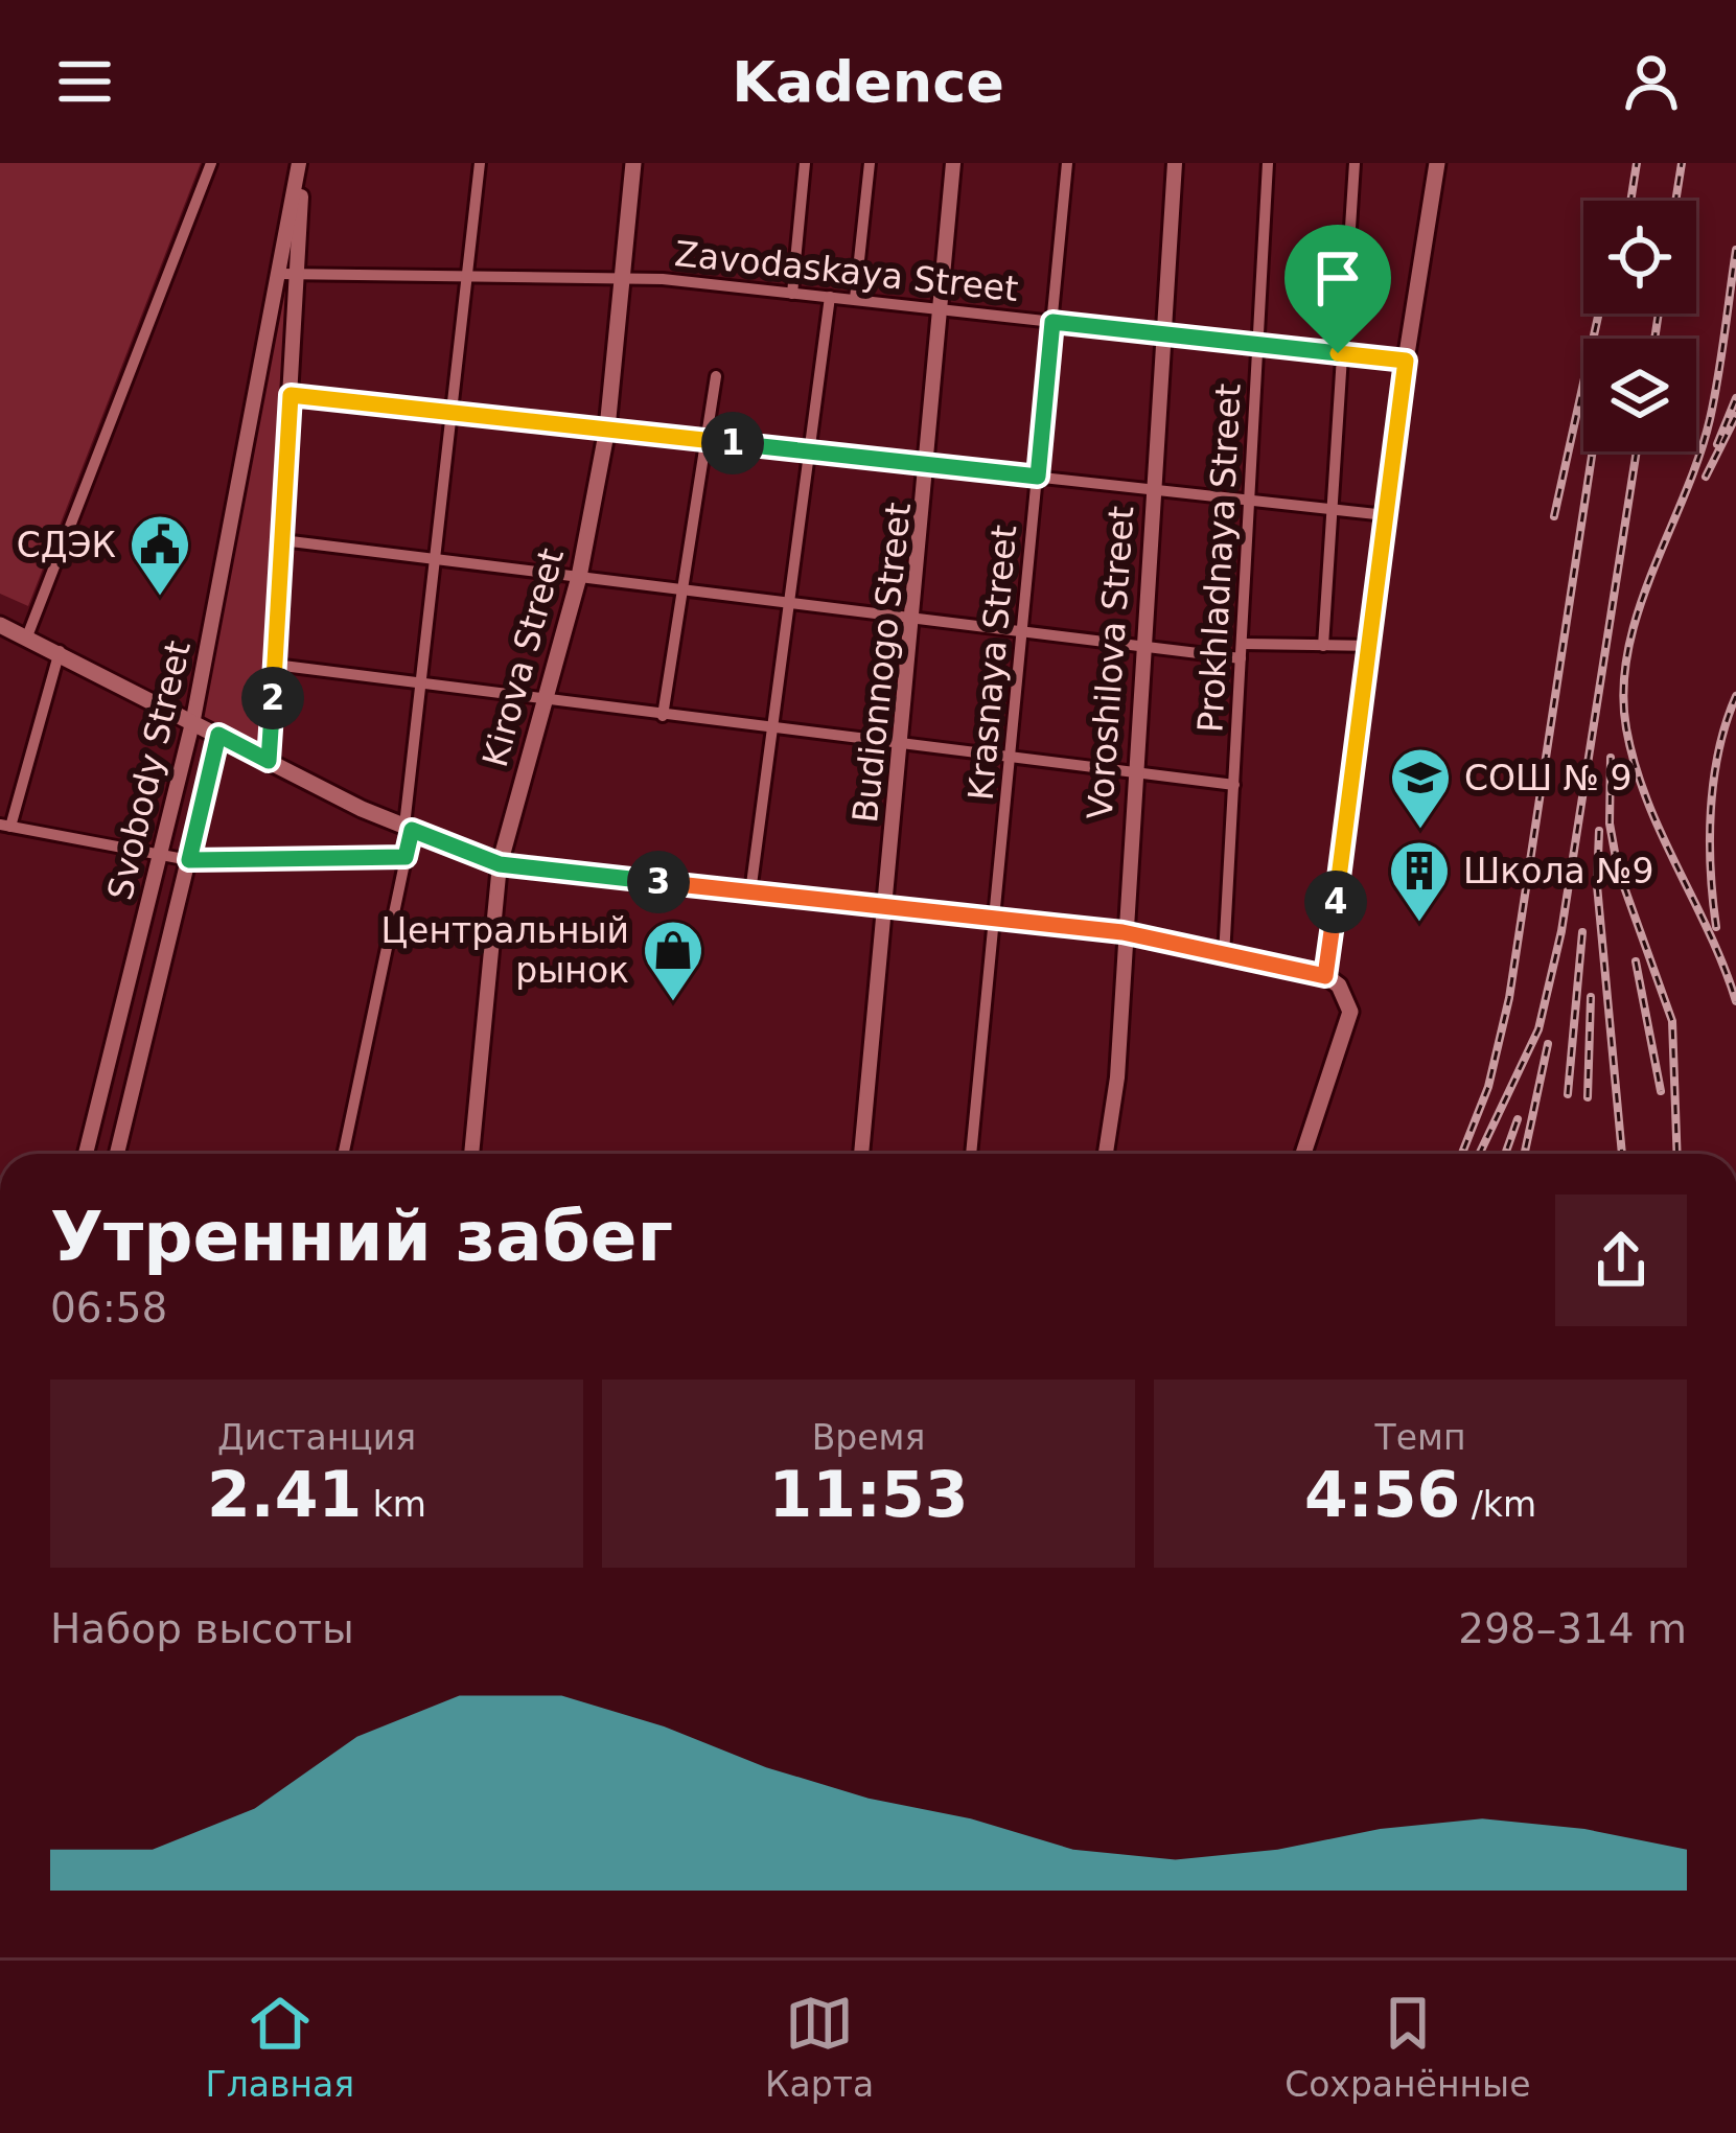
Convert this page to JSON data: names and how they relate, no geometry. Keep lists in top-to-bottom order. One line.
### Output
{"streets":{"main road":["Kirova Street"],"street":["Zavodaskaya Street","Prokhladnaya Street","Budionnogo Street","Krasnaya Street","Voroshilova Street","Svobody Street"]},"crossings":[["Zavodaskaya Street","Prokhladnaya Street"],["Zavodaskaya Street","Kirova Street"],["Zavodaskaya Street","Budionnogo Street"],["Zavodaskaya Street","Krasnaya Street"],["Zavodaskaya Street","Voroshilova Street"],["Zavodaskaya Street","Svobody Street"]],"places":{"public building":["СДЭК"],"school or university":["СОШ № 9"],"building":["Школа №9"],"shop":["Центральный рынок"]},"page":{"header":"Kadence","pins":["1","2","3","4"],"heading":["Утренний забег","06:58"],"stats":[["Дистанция","2.41 km"],["Время","11:53"],["Темп","4:56 /km"]],"chart":["Набор высоты","298–314 m"],"tabs":["Главная","Карта","Сохранённые"]}}
